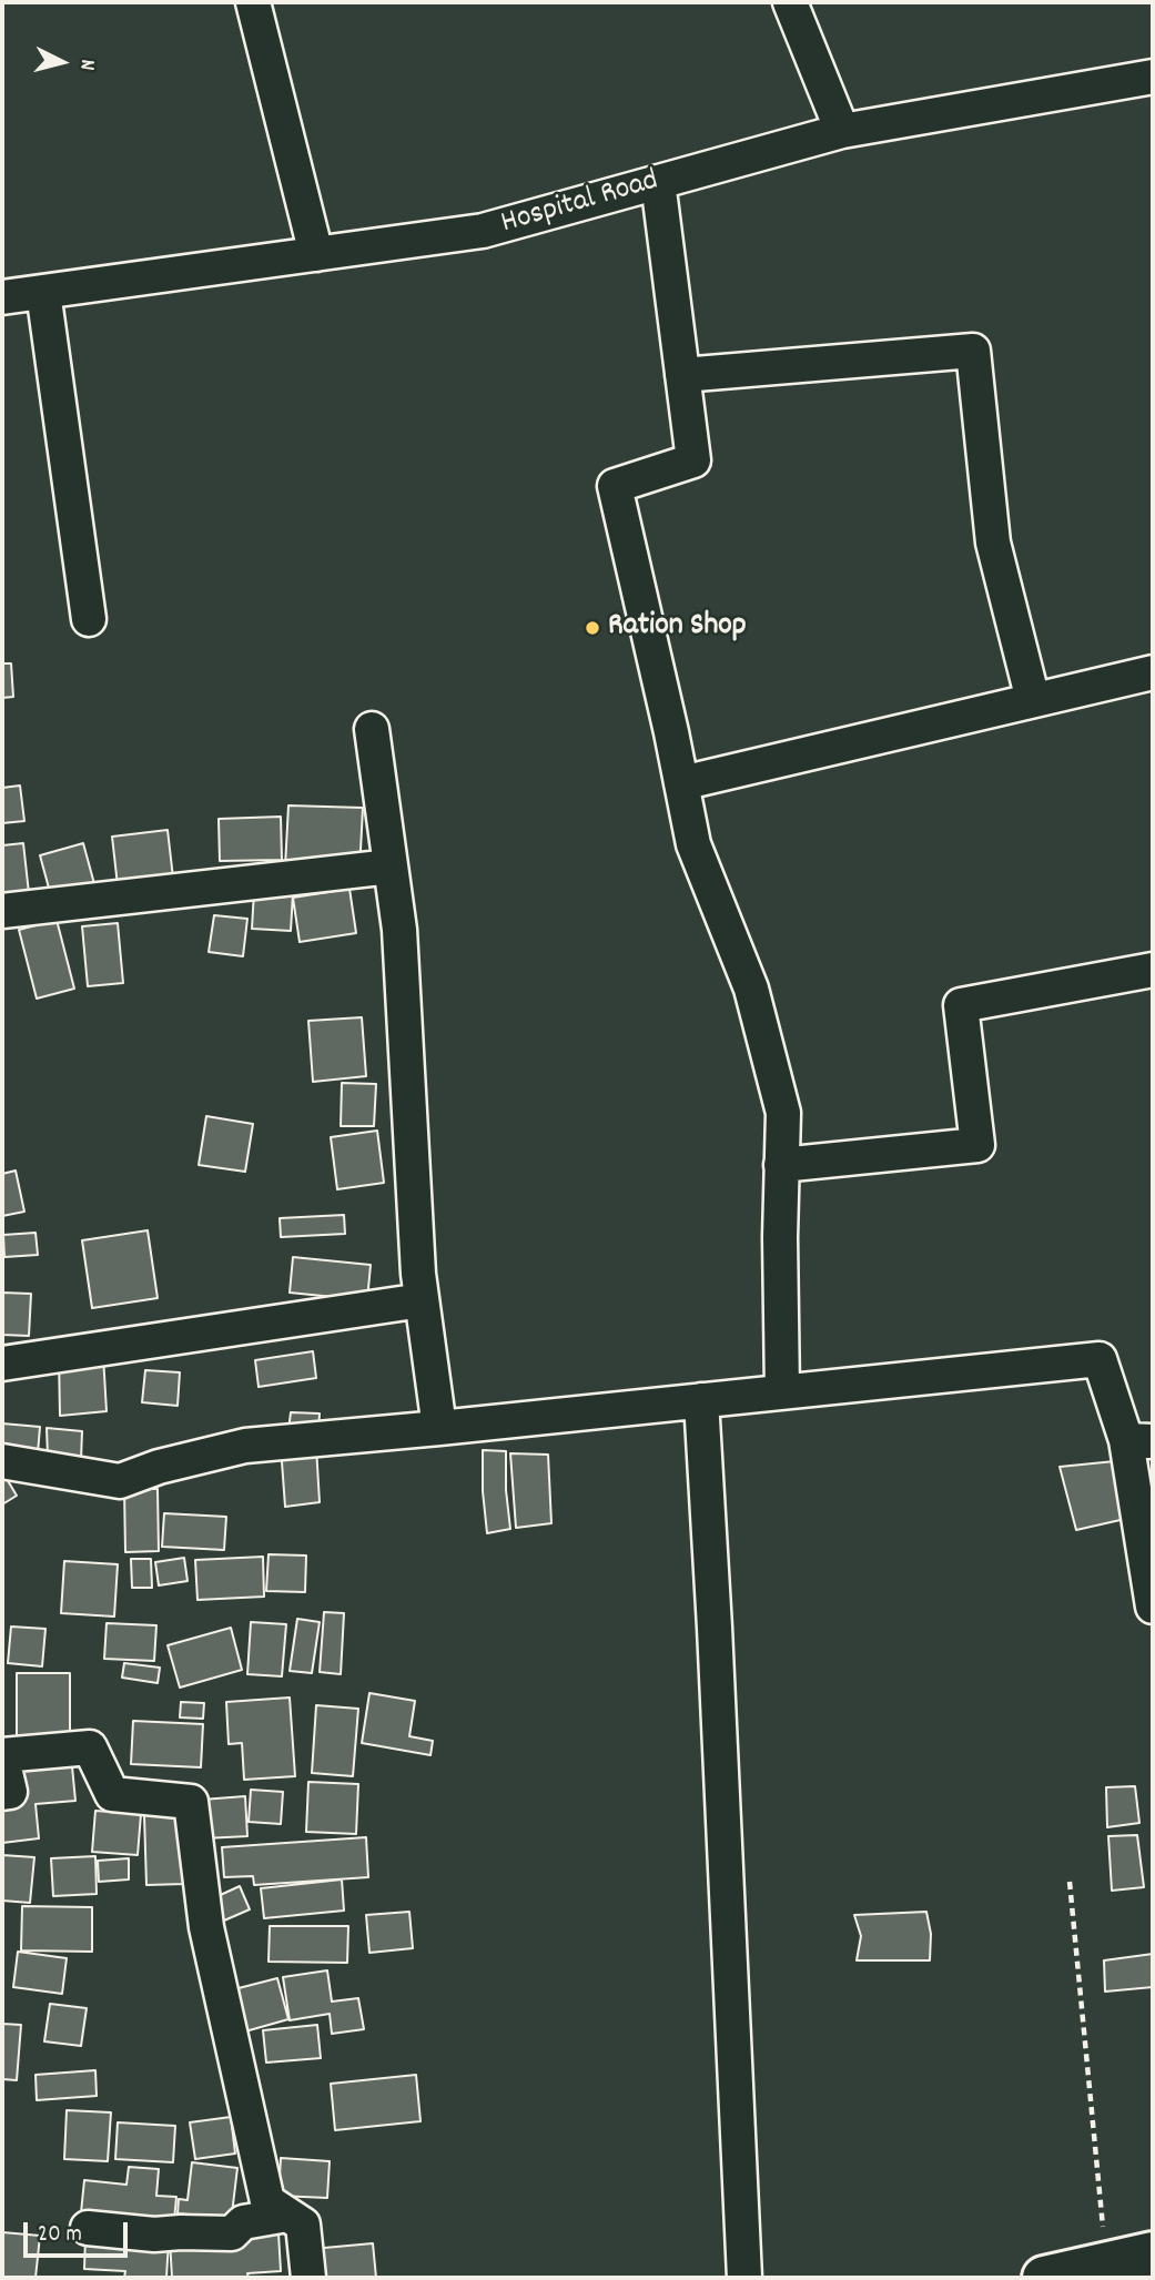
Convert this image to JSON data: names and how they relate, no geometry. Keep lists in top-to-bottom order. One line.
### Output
{"streets":{"street":["Hospital Road"]},"places":["Ration Shop"],"scale_bar":"20 m","north":"right"}
